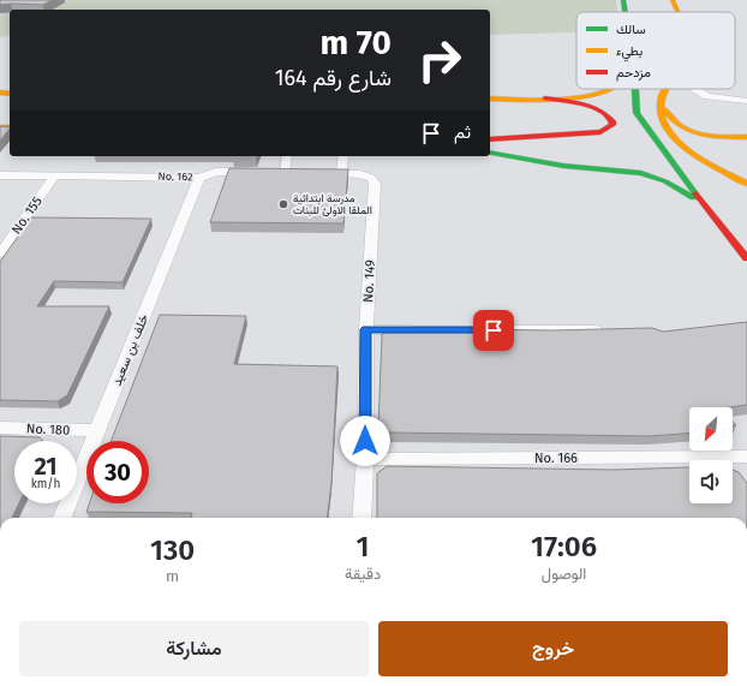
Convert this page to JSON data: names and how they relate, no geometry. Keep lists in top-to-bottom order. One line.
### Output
{"streets":{"street":["No. 162","No. 155","No. 149","خلف بن سعيد","No. 180","No. 166"]},"crossings":[["No. 162","No. 155"],["No. 162","خلف بن سعيد"],["No. 149","No. 166"],["خلف بن سعيد","No. 180"]],"places":["مدرسة ابتدائية الملقا الاولئ للبنات"],"legend":["سالك","بطيء","مزدحم"],"north":"bottom left","page":{"turn":["70 m","شارع رقم 164"],"then":"ثم","speed":"21 km/h","limit":"30","eta":["17:06","الوصول","1","دقيقة","130","m"],"buttons":["خروج","مشاركة"]}}
